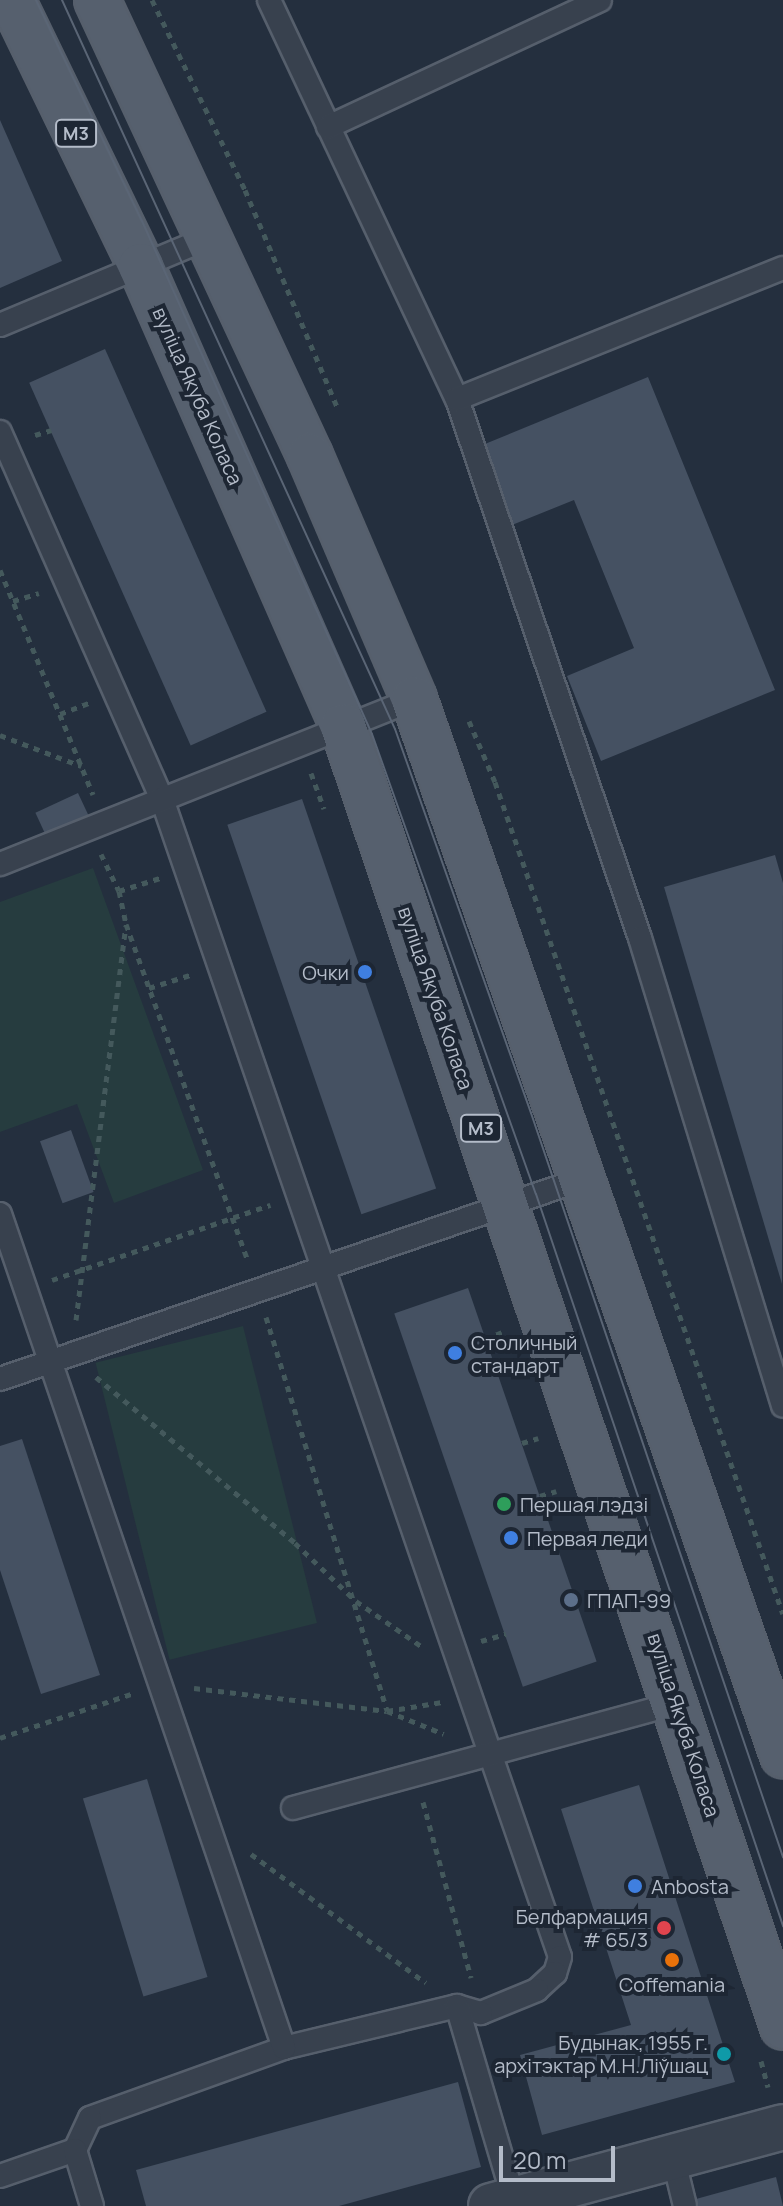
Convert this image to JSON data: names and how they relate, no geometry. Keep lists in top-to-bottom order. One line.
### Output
{"streets":{"main road":["М3","вуліца Якуба Коласа"]},"places":["Очки","Столичный стандарт","Першая лэдзі","Первая леди","ГПАП-99","Anbosta","Белфармация # 65/3","Coffemania","Будынак, 1955 г. архітэктар М.Н.Ліўшац"],"scale_bar":"20 m"}
